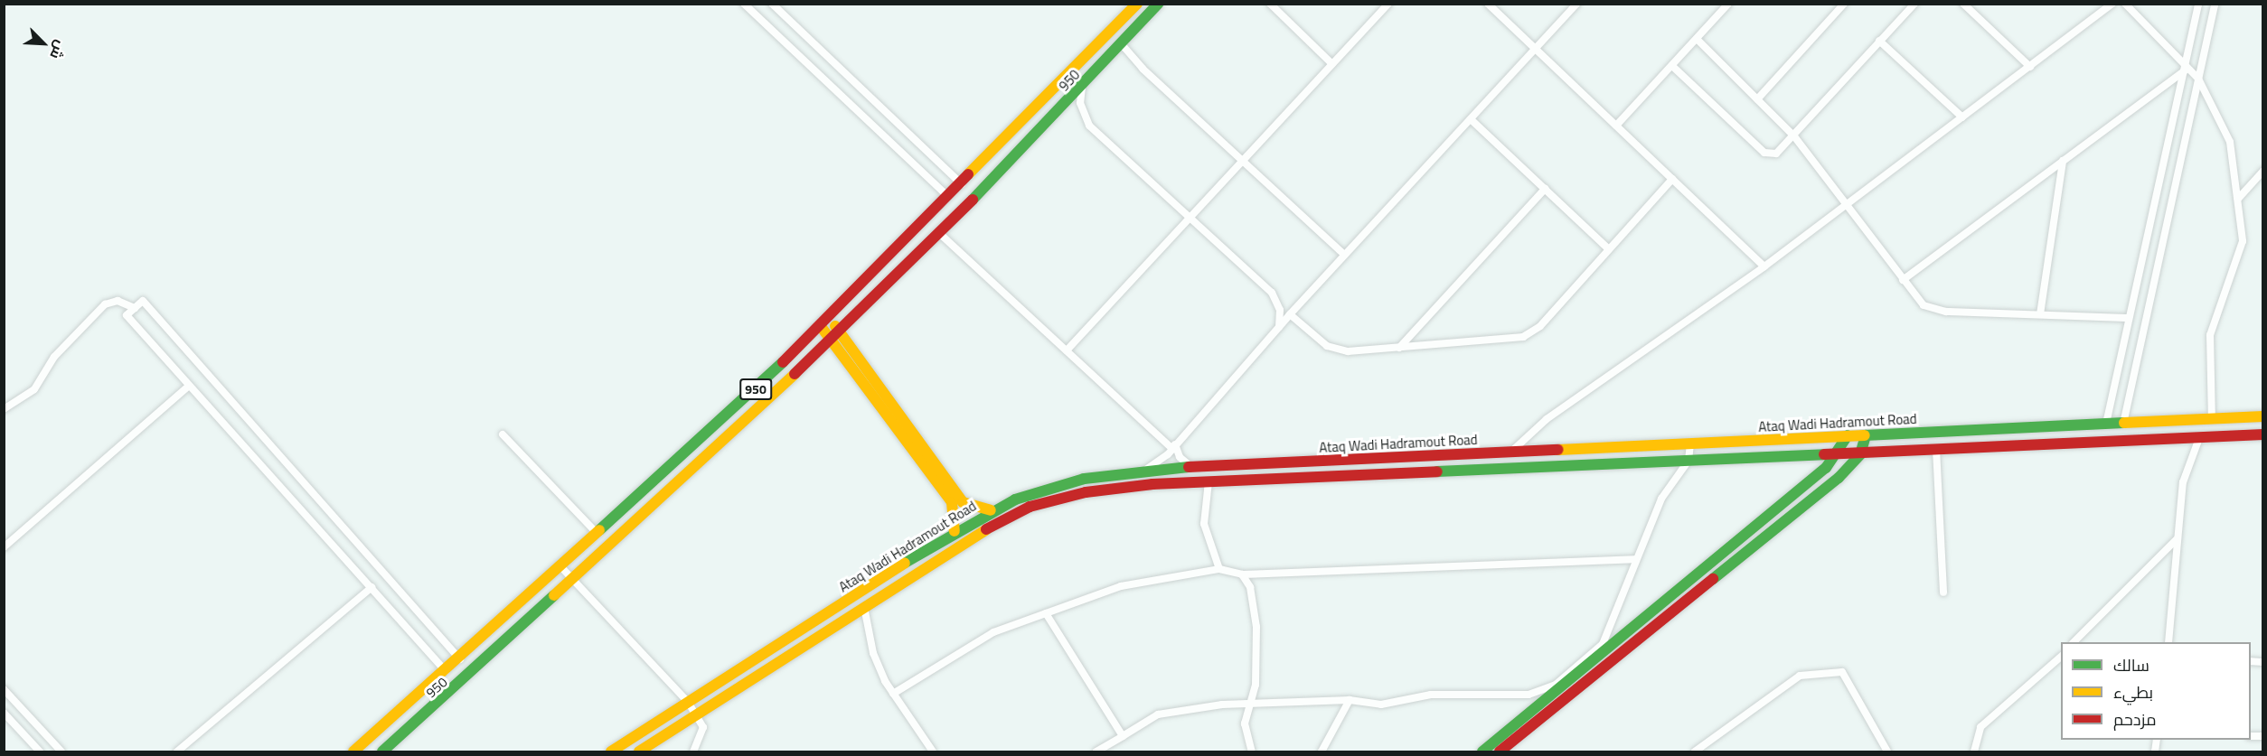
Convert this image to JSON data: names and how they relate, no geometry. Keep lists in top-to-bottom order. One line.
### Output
{"streets":{"main road":["950","Ataq Wadi Hadramout Road"]},"legend":["سالك","بطيء","مزدحم"],"north":"bottom right"}
